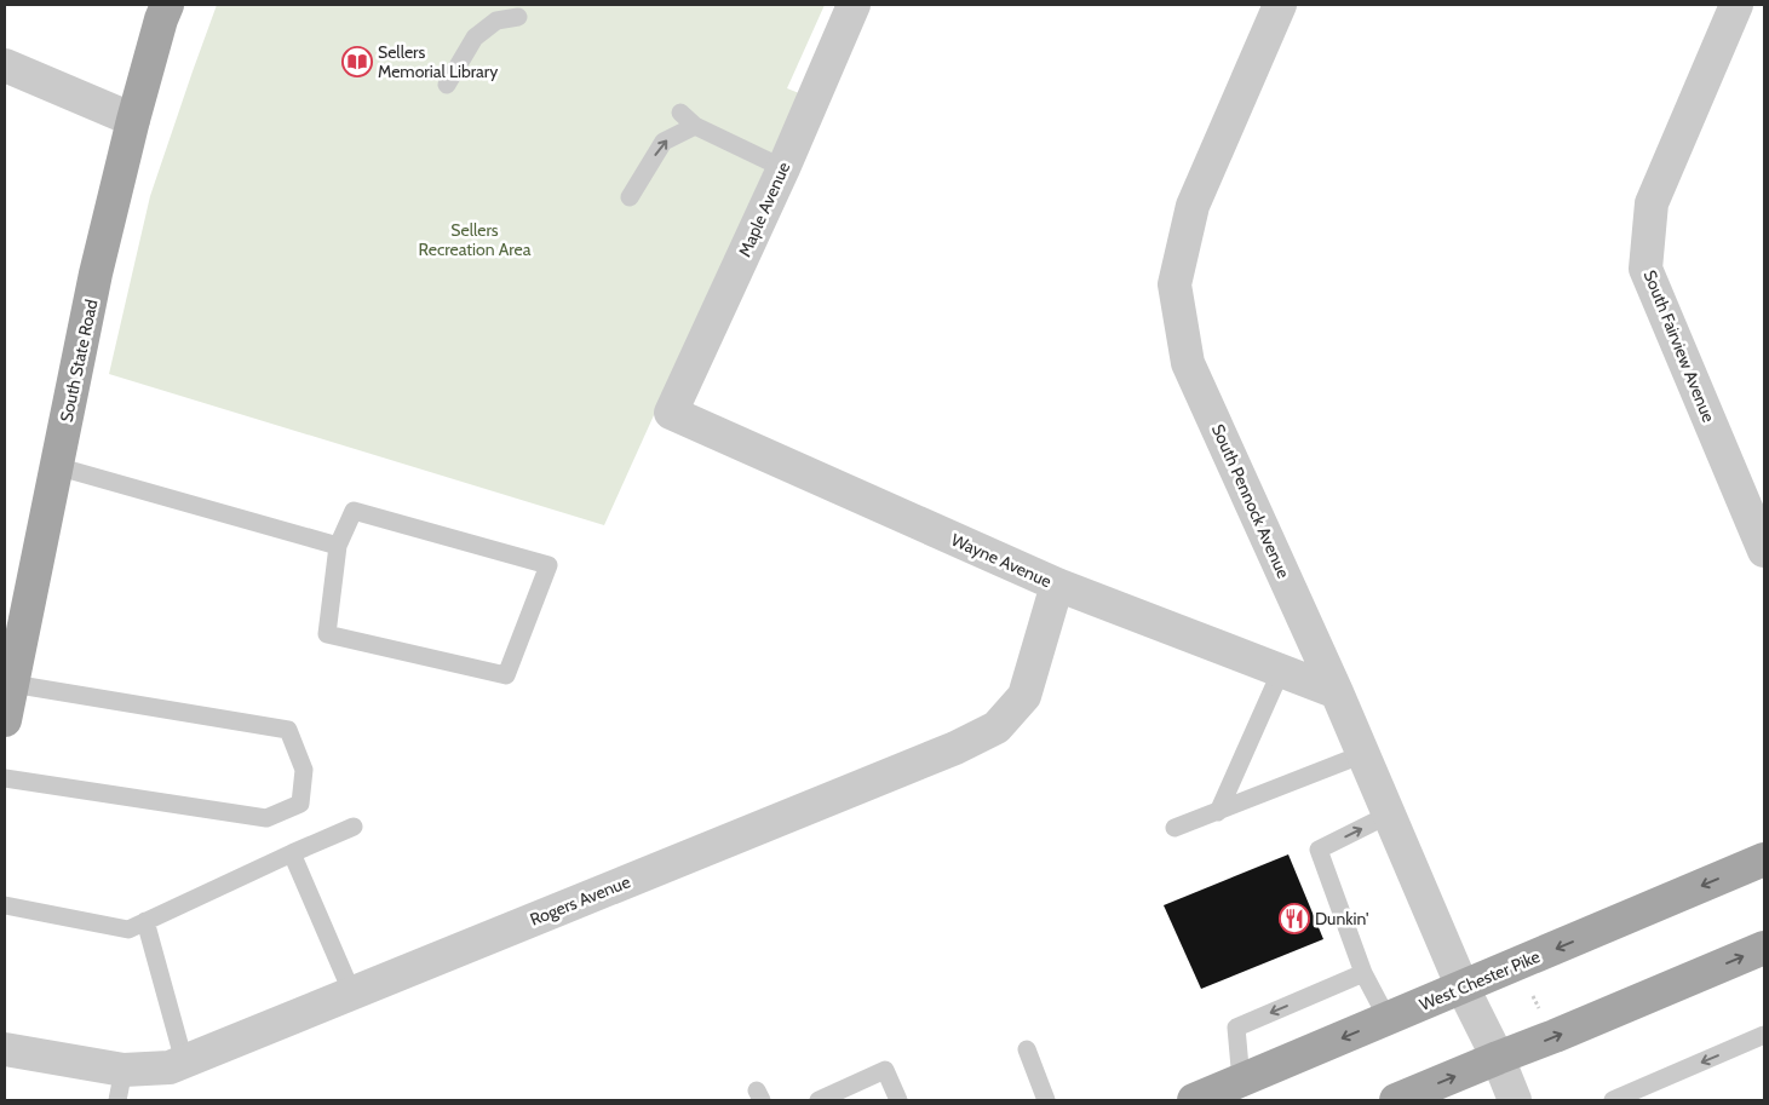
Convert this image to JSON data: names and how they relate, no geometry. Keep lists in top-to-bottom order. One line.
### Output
{"streets":{"main road":["South State Road","West Chester Pike"],"street":["Maple Avenue","South Fairview Avenue","South Pennock Avenue","Wayne Avenue","Rogers Avenue"]},"crossings":[["Maple Avenue","Wayne Avenue"],["South Pennock Avenue","Wayne Avenue"],["South Pennock Avenue","West Chester Pike"],["Wayne Avenue","Rogers Avenue"]],"parks":["Sellers Recreation Area"],"places":{"library":["Sellers Memorial Library"],"restaurant":["Dunkin'"]}}
